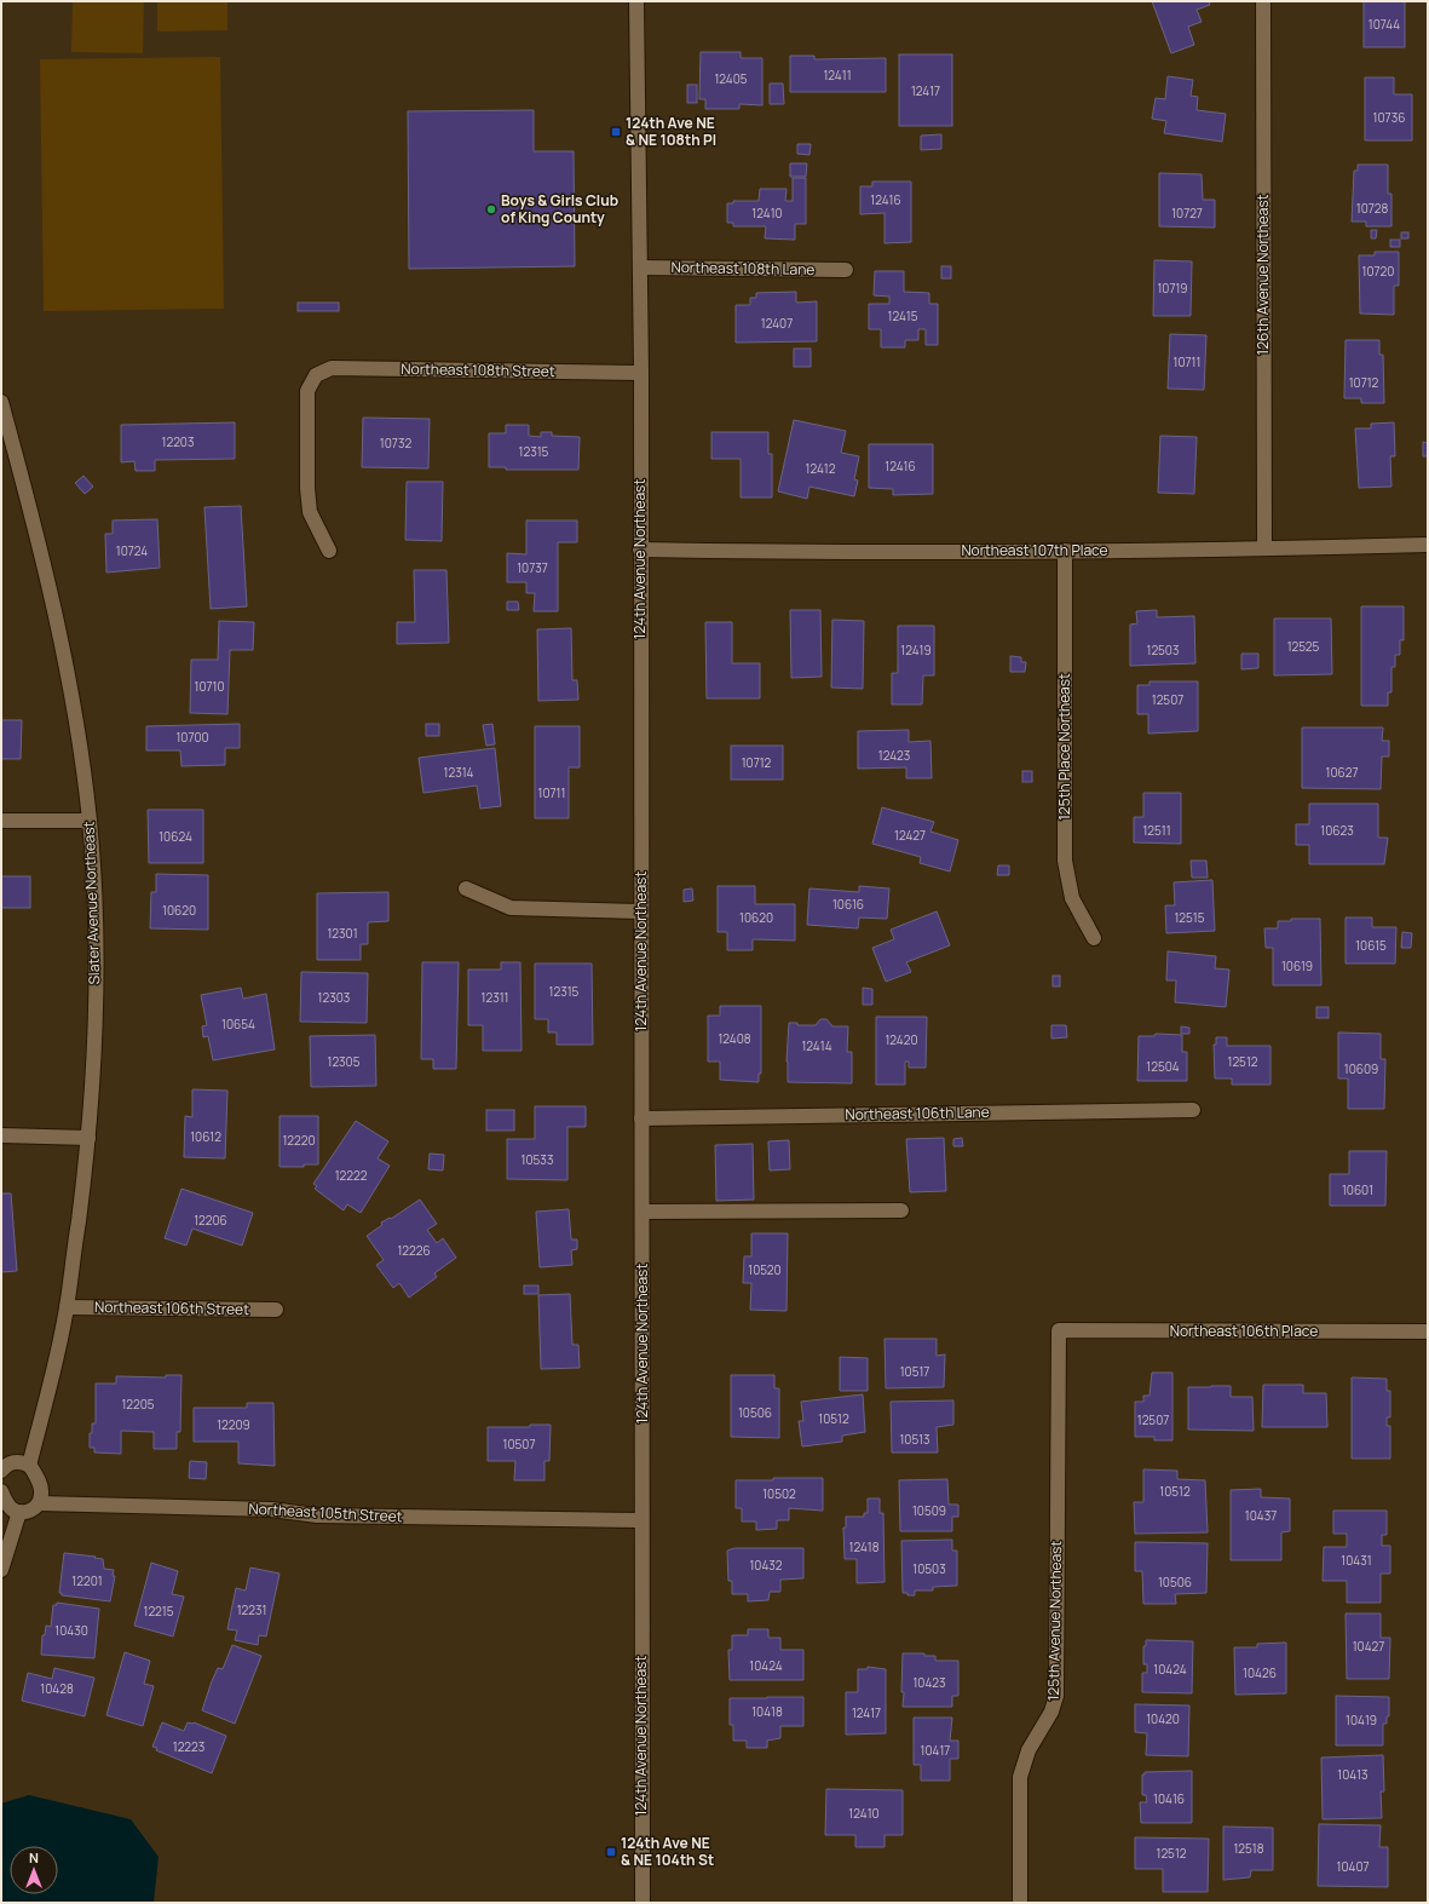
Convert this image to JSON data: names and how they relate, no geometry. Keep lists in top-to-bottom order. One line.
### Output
{"streets":{"street":["Northeast 108th Lane","126th Avenue Northeast","Northeast 108th Street","Northeast 107th Place","124th Avenue Northeast","125th Place Northeast","Slater Avenue Northeast","Northeast 106th Lane","Northeast 106th Street","Northeast 106th Place","Northeast 105th Street","125th Avenue Northeast"]},"crossings":[["Northeast 108th Lane","124th Avenue Northeast"],["126th Avenue Northeast","Northeast 107th Place"],["Northeast 108th Street","124th Avenue Northeast"],["Northeast 107th Place","124th Avenue Northeast"],["Northeast 107th Place","125th Place Northeast"],["124th Avenue Northeast","Northeast 106th Lane"],["124th Avenue Northeast","Northeast 105th Street"],["Slater Avenue Northeast","Northeast 106th Street"],["Northeast 106th Place","125th Avenue Northeast"]],"places":{"transit":["124th Ave NE & NE 108th Pl","124th Ave NE & NE 104th St"],"other":["Boys & Girls Club of King County"]},"house_numbers":["10744","12411","12405","12417","10736","12416","10728","12410","10727","10720","10719","12415","12407","10711","10712","12203","10732","12315","12416","12412","10724","10737","12525","12419","12503","10710","12507","10700","12423","10712","12314","10627","10711","12511","10623","12427","10624","10616","10620","10620","12515","12301","10615","10619","12315","12303","12311","10654","12408","12420","12414","12305","12512","12504","10609","10612","12220","10533","12222","10601","12206","12226","10520","10517","12205","10506","10512","12507","12209","10513","10507","10512","10502","10509","10437","12418","10431","10432","10503","12201","10506","12231","12215","10430","10427","10424","10424","10426","10423","10428","10418","12417","10420","10419","12223","10417","10413","10416","12410","12518","12512","10407"],"north":"top"}
